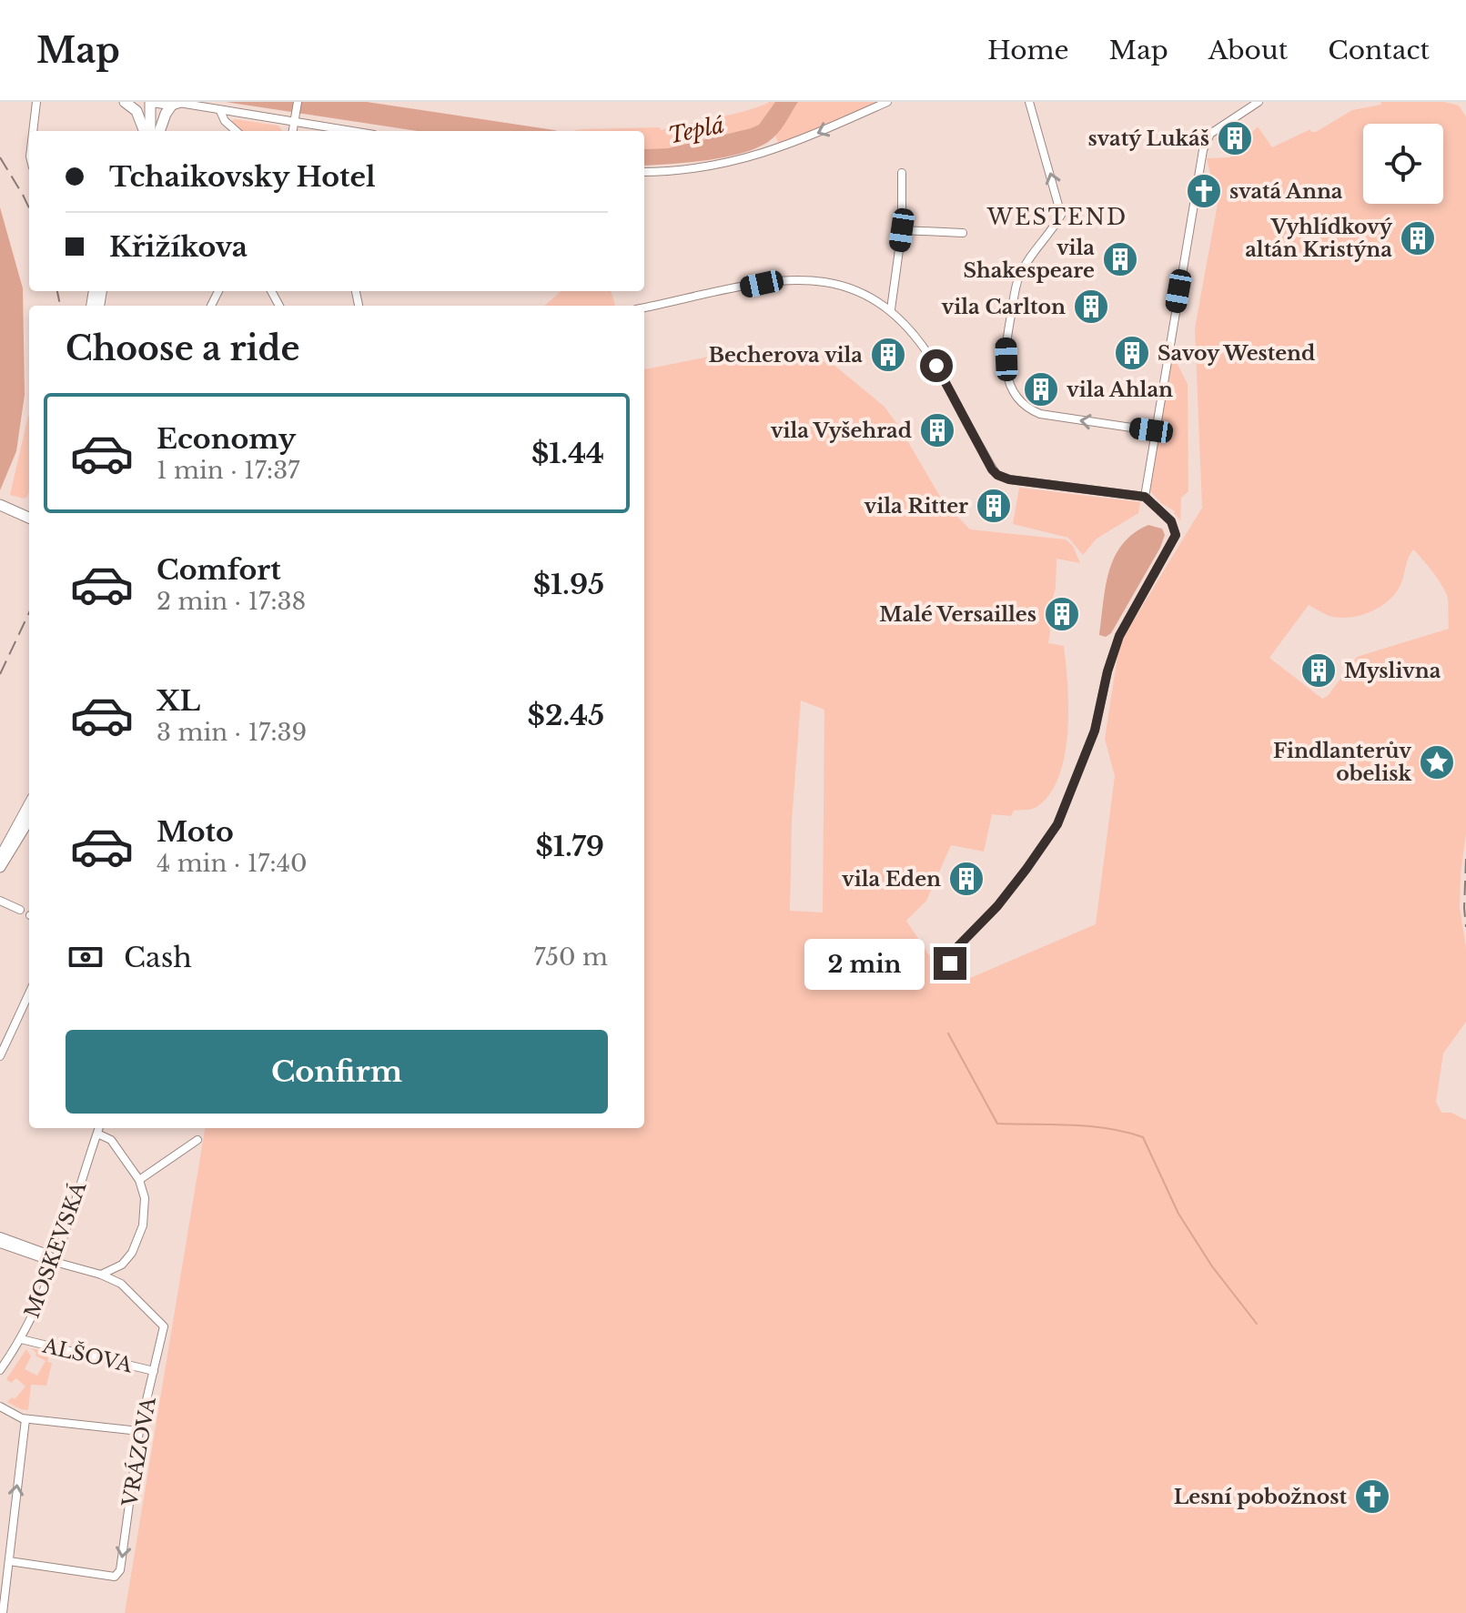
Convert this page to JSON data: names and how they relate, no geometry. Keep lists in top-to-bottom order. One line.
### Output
{"streets":{"street":["MOSKEVSKÁ","ALŠOVA","VRÁZOVA"]},"crossings":[["MOSKEVSKÁ","ALŠOVA"],["ALŠOVA","VRÁZOVA"]],"districts":["WESTEND"],"water":["Teplá"],"places":{"building":["svatý Lukáš","Vyhlídkový altán Kristýna","vila Shakespeare","vila Carlton","Savoy Westend","Becherova vila","vila Ahlan","vila Vyšehrad","vila Ritter","Malé Versailles","Myslivna","vila Eden"],"church":["svatá Anna","Lesní pobožnost"],"place":["Findlanterův obelisk"]},"page":{"header":"Map","nav":["Home","Map","About","Contact"],"banner":["Tchaikovsky Hotel","Křižíkova"],"heading":"Choose a ride","list":[{"name":"Economy","note":"1 min · 17:37","value":"$1.44"},{"name":"Comfort","note":"2 min · 17:38","value":"$1.95"},{"name":"XL","note":"3 min · 17:39","value":"$2.45"},{"name":"Moto","note":"4 min · 17:40","value":"$1.79"}],"pay":["Cash","750 m"],"bubble":"2 min","buttons":"Confirm"}}
